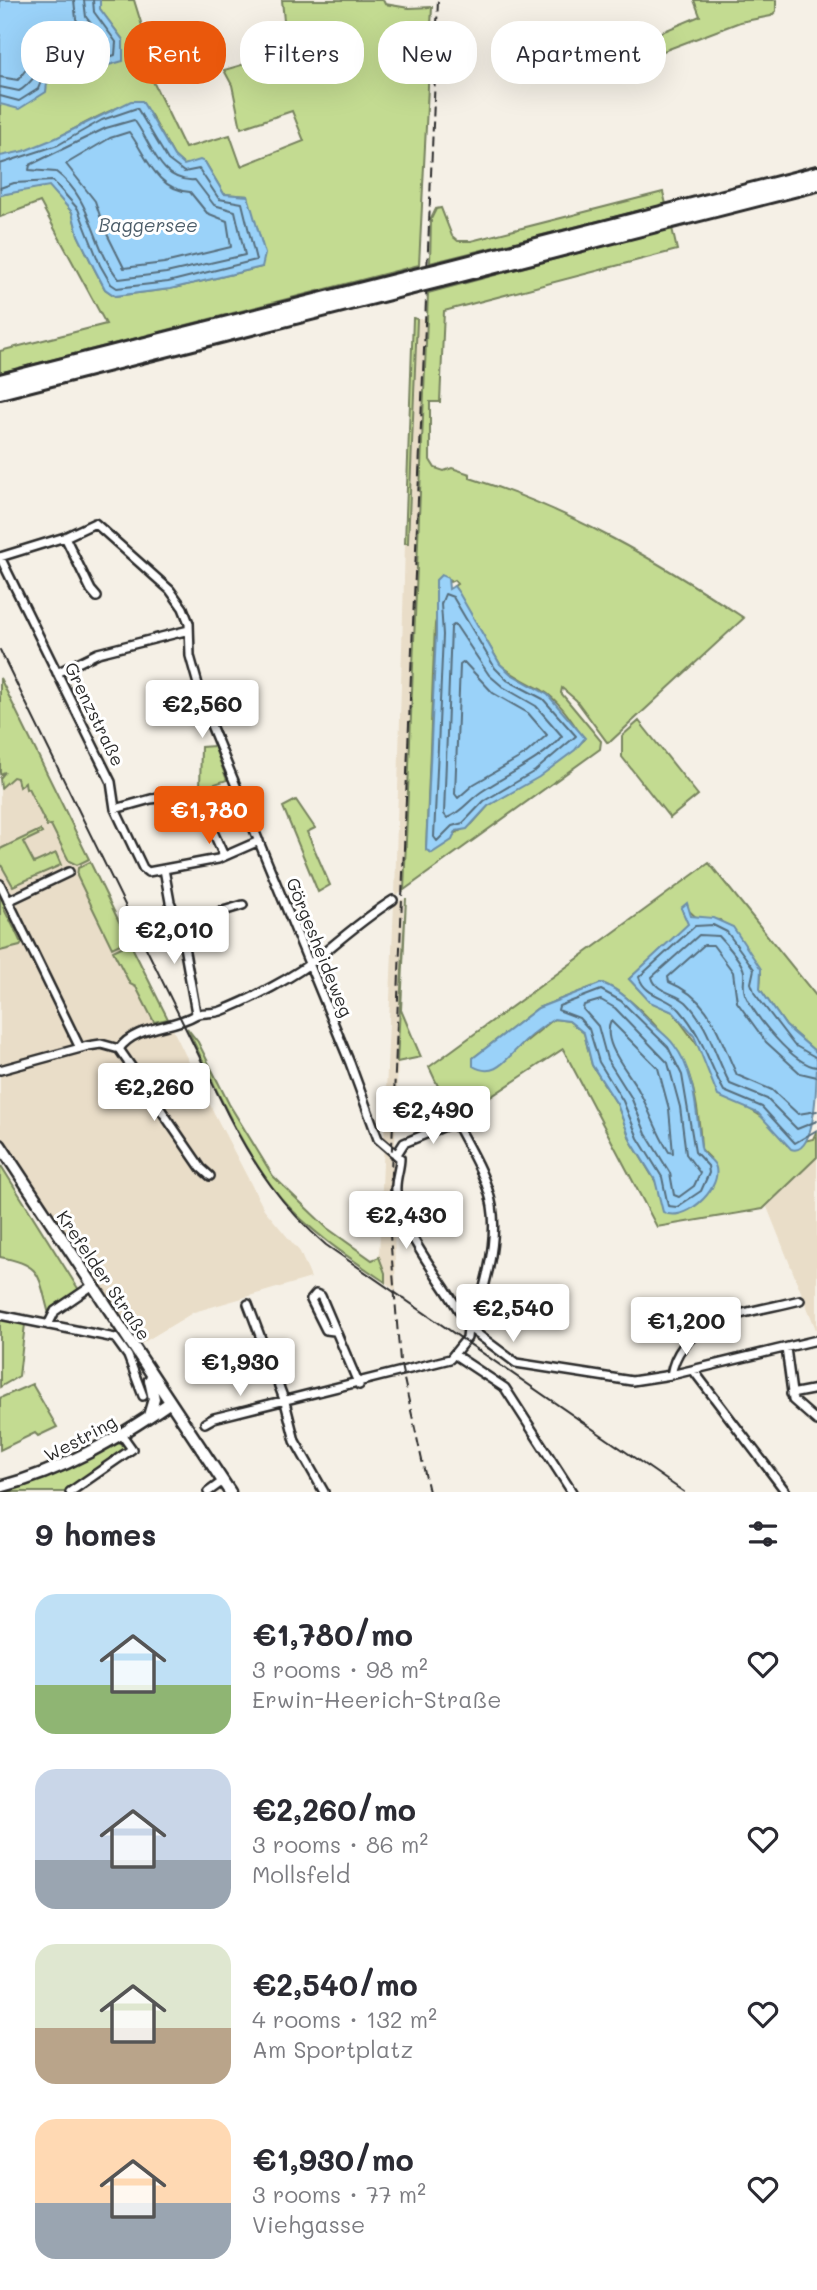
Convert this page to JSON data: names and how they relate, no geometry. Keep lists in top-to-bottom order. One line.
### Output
{"streets":{"main road":["Krefelder Straße","Westring"],"street":["Grenzstraße","Görgesheideweg"]},"crossings":[["Krefelder Straße","Westring"]],"water":["Baggersee"],"page":{"chip":["Buy","Rent","Filters","New","Apartment"],"price":["€2,560","€1,780","€2,010","€2,260","€2,490","€2,430","€2,540","€1,200","€1,930"],"heading":"9 homes","list":[{"name":"€1,780/mo","note":"3 rooms · 98 m² · Erwin-Heerich-Straße"},{"name":"€2,260/mo","note":"3 rooms · 86 m² · Mollsfeld"},{"name":"€2,540/mo","note":"4 rooms · 132 m² · Am Sportplatz"},{"name":"€1,930/mo","note":"3 rooms · 77 m² · Viehgasse"}]}}
